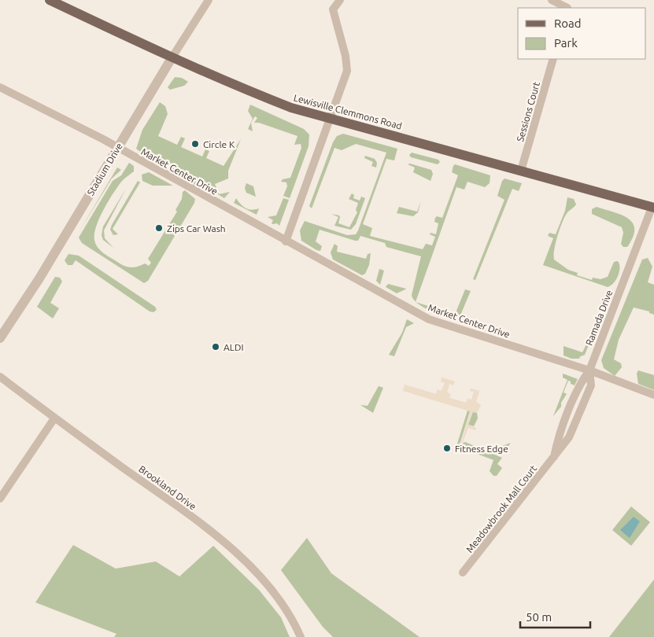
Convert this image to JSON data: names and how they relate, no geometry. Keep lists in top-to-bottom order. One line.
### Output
{"streets":{"main road":["Lewisville Clemmons Road"],"street":["Sessions Court","Stadium Drive","Market Center Drive","Ramada Drive","Brookland Drive","Meadowbrook Mall Court"]},"crossings":[["Lewisville Clemmons Road","Sessions Court"],["Lewisville Clemmons Road","Stadium Drive"],["Lewisville Clemmons Road","Ramada Drive"],["Stadium Drive","Market Center Drive"],["Market Center Drive","Ramada Drive"],["Market Center Drive","Meadowbrook Mall Court"],["Ramada Drive","Meadowbrook Mall Court"]],"places":["Circle K","Zips Car Wash","ALDI","Fitness Edge"],"legend":["Road","Park"],"scale_bar":"50 m"}
